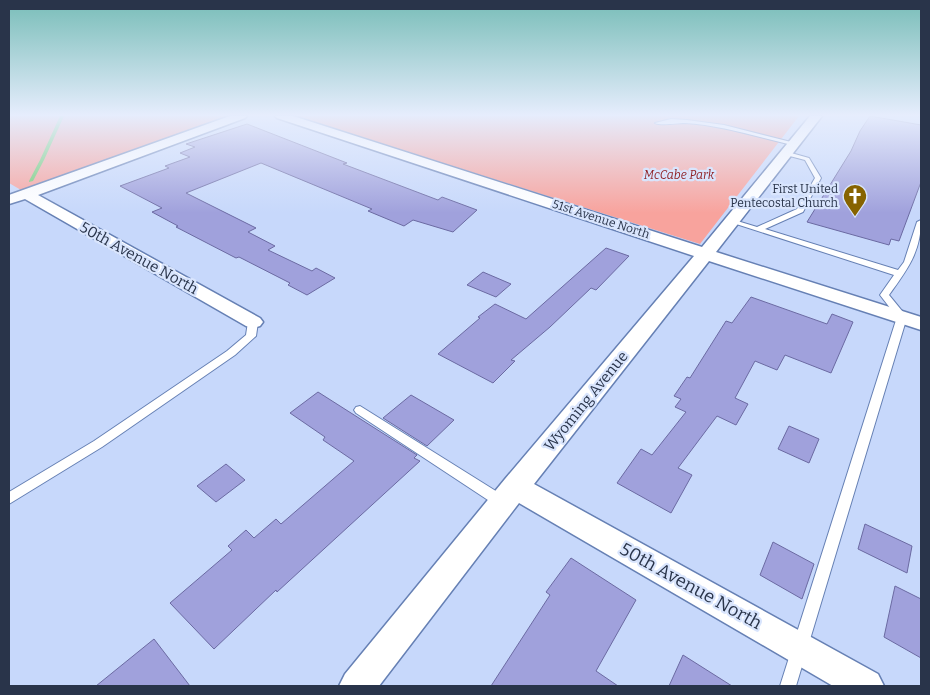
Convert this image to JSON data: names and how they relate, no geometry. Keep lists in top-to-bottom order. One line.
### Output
{"streets":{"street":["51st Avenue North","50th Avenue North","Wyoming Avenue"]},"crossings":[["51st Avenue North","Wyoming Avenue"],["50th Avenue North","Wyoming Avenue"]],"parks":["McCabe Park"],"places":{"church":["First United Pentecostal Church"]}}
